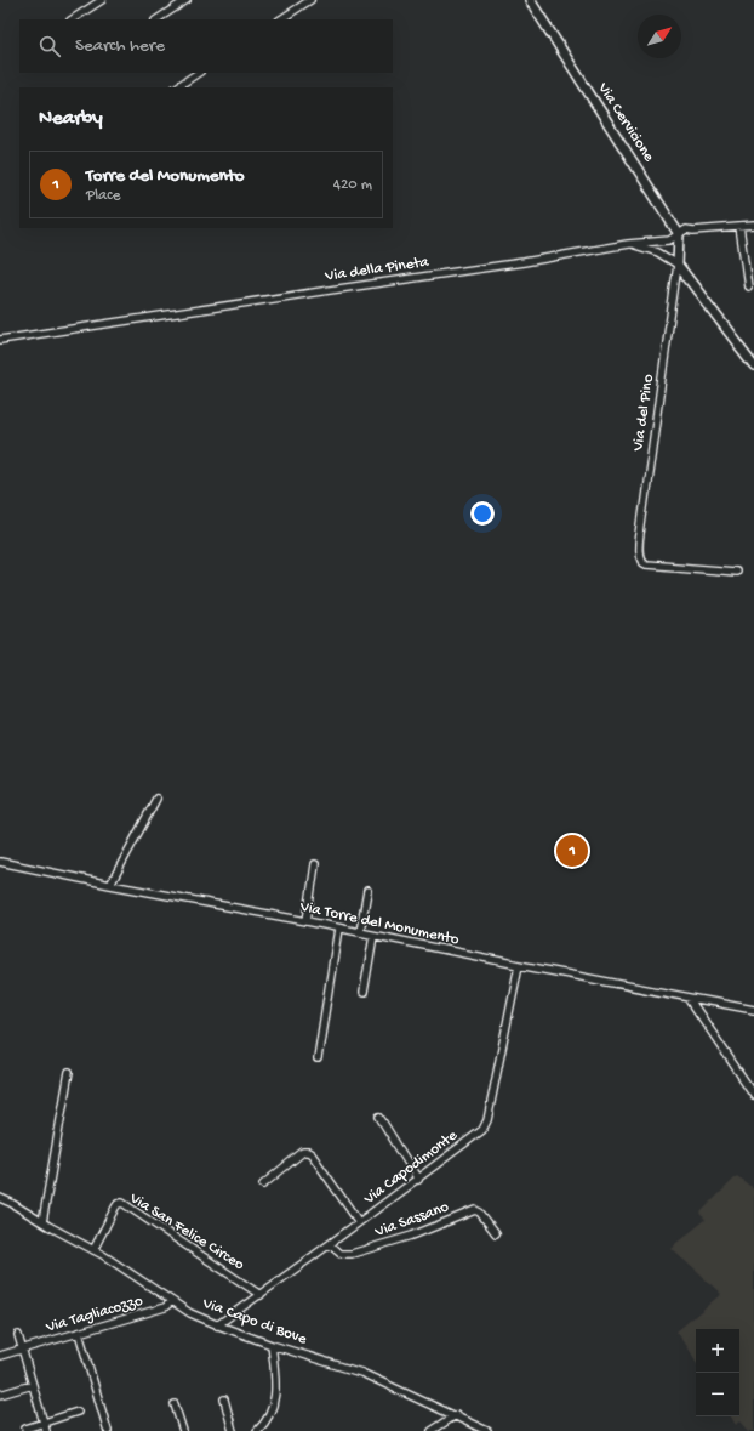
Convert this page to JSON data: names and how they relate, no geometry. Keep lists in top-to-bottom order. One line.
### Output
{"streets":{"street":["Via Cervicione","Via della Pineta","Via del Pino","Via Torre del Monumento","Via Capodimonte","Via Sassano","Via San Felice Circeo","Via Tagliacozzo","Via Capo di Bove"]},"crossings":[["Via Cervicione","Via della Pineta"],["Via Torre del Monumento","Via Capodimonte"],["Via Capodimonte","Via Sassano"],["Via Capodimonte","Via San Felice Circeo"],["Via Capodimonte","Via Capo di Bove"],["Via San Felice Circeo","Via Capo di Bove"],["Via Tagliacozzo","Via Capo di Bove"]],"north":"top right","page":{"search":"Search here","heading":"Nearby","list":[{"mark":"1","name":"Torre del Monumento","note":"Place","value":"420 m"}],"pins":"1","map_buttons":["+","−"]}}
